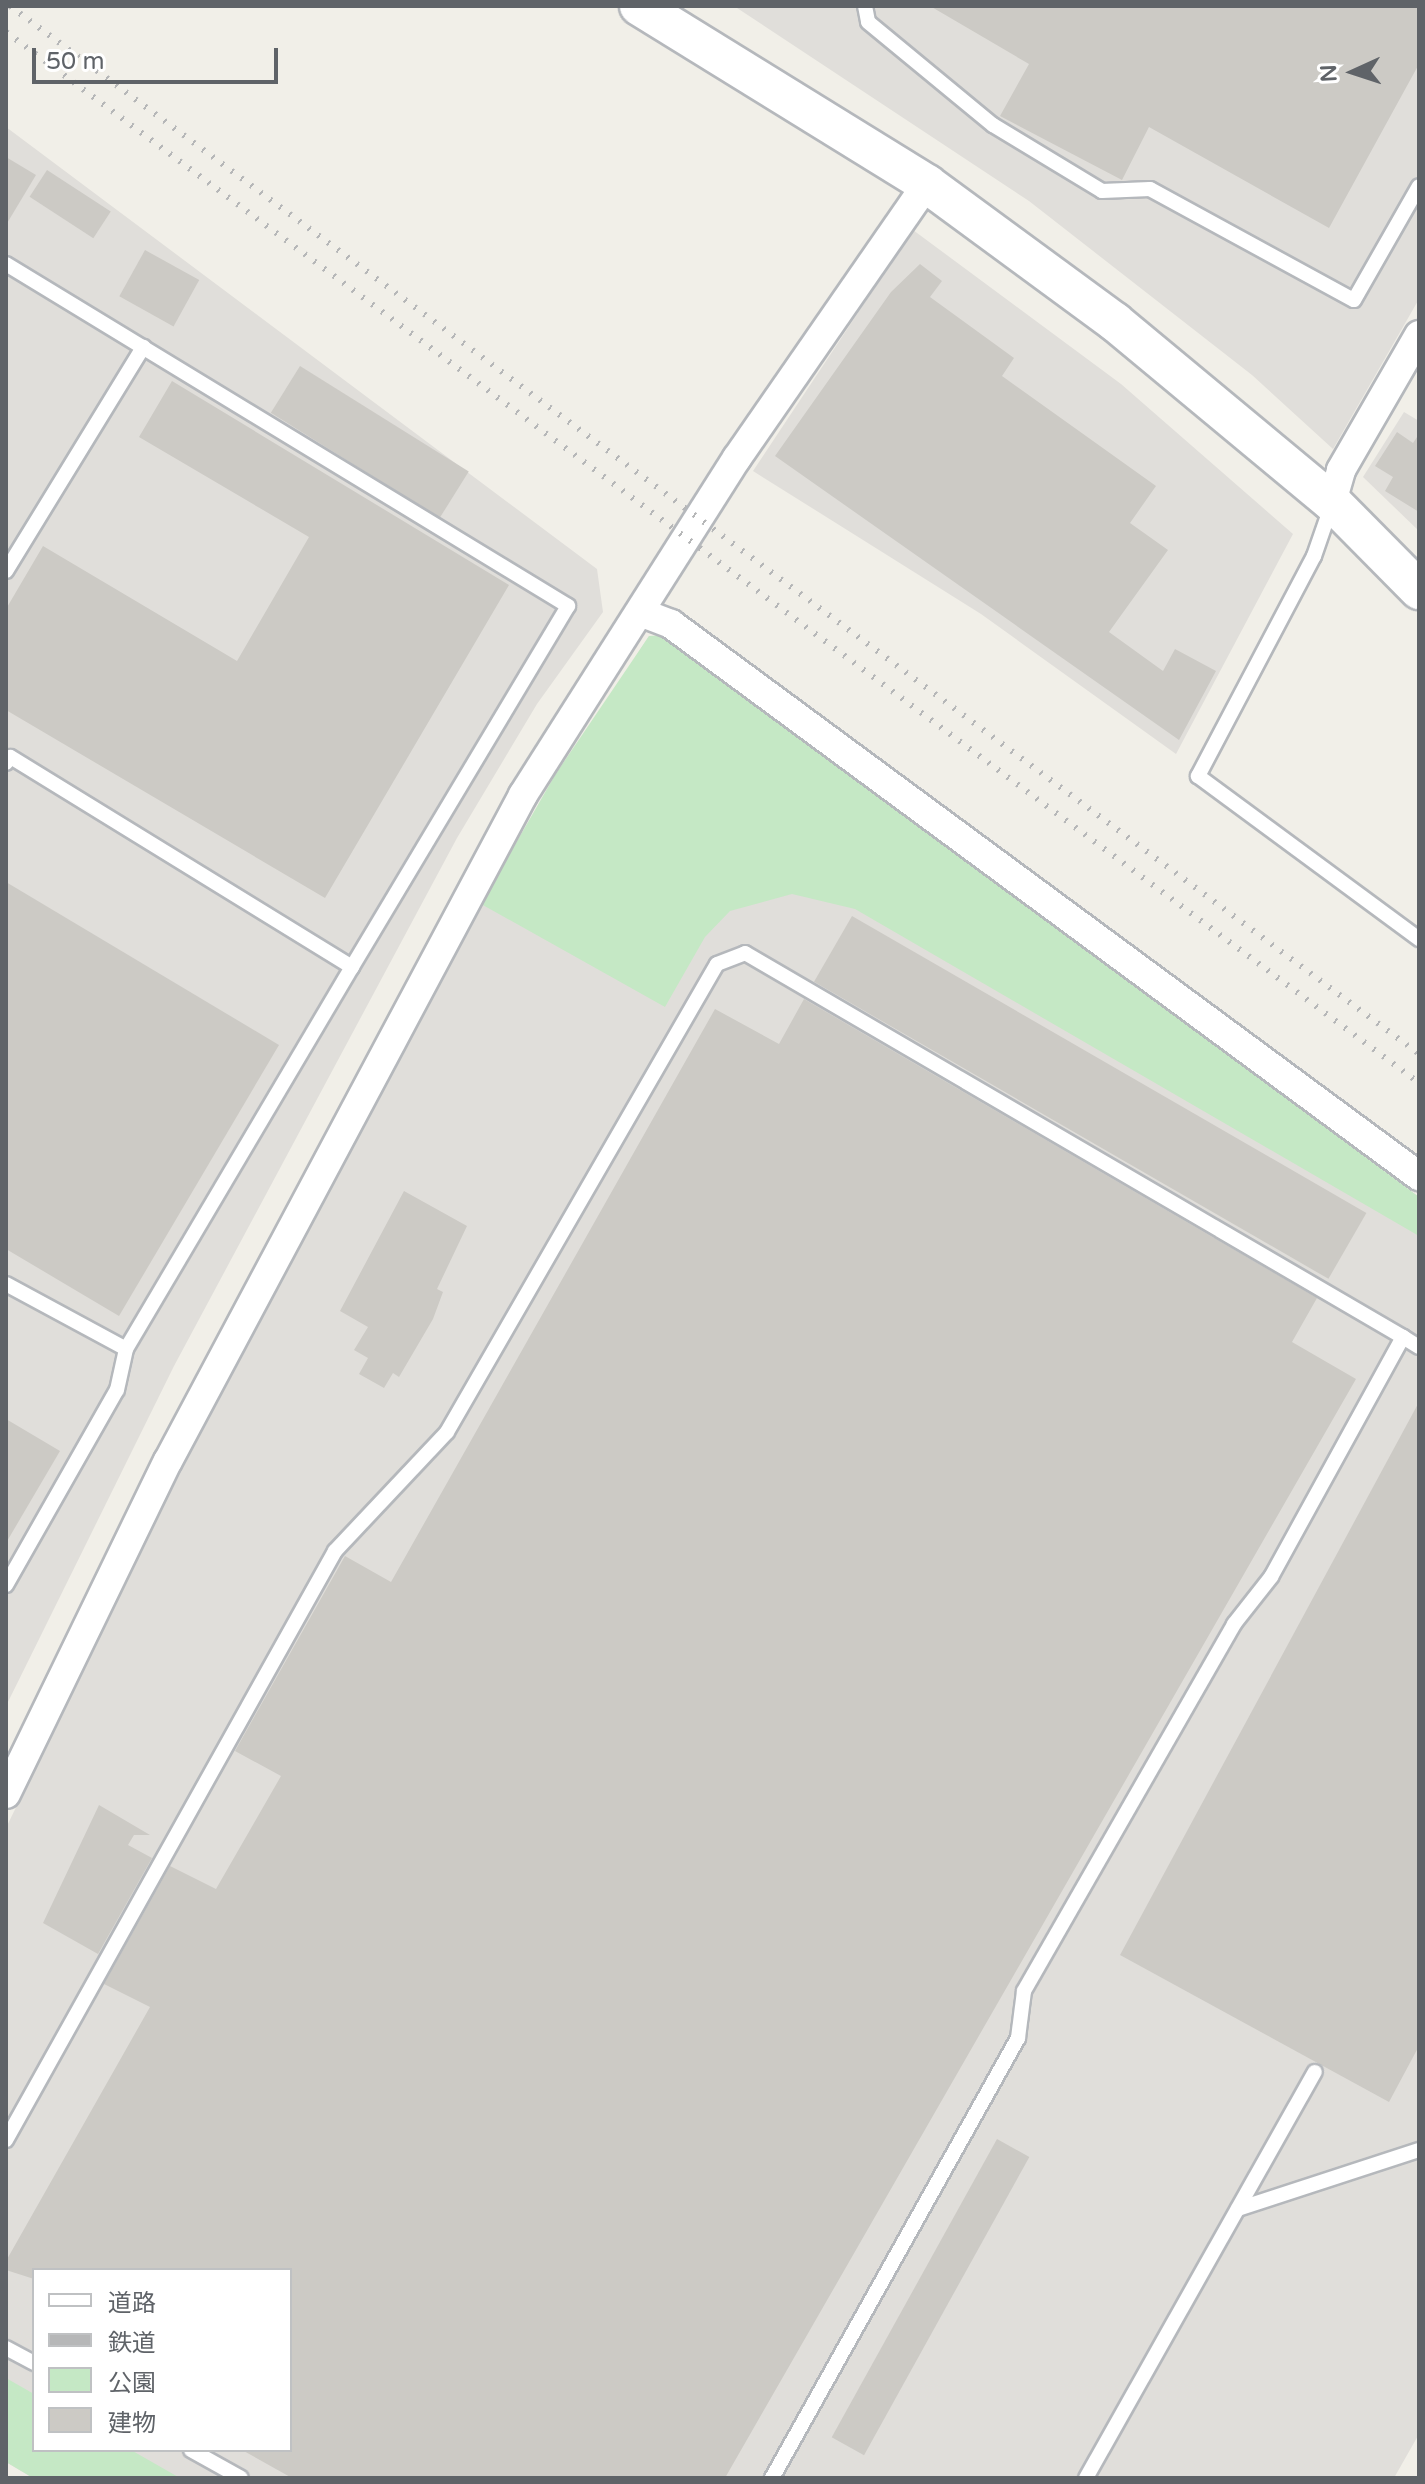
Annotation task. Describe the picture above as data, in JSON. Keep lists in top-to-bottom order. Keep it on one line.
{"legend":["道路","鉄道","公園","建物"],"scale_bar":"50 m","north":"left"}
